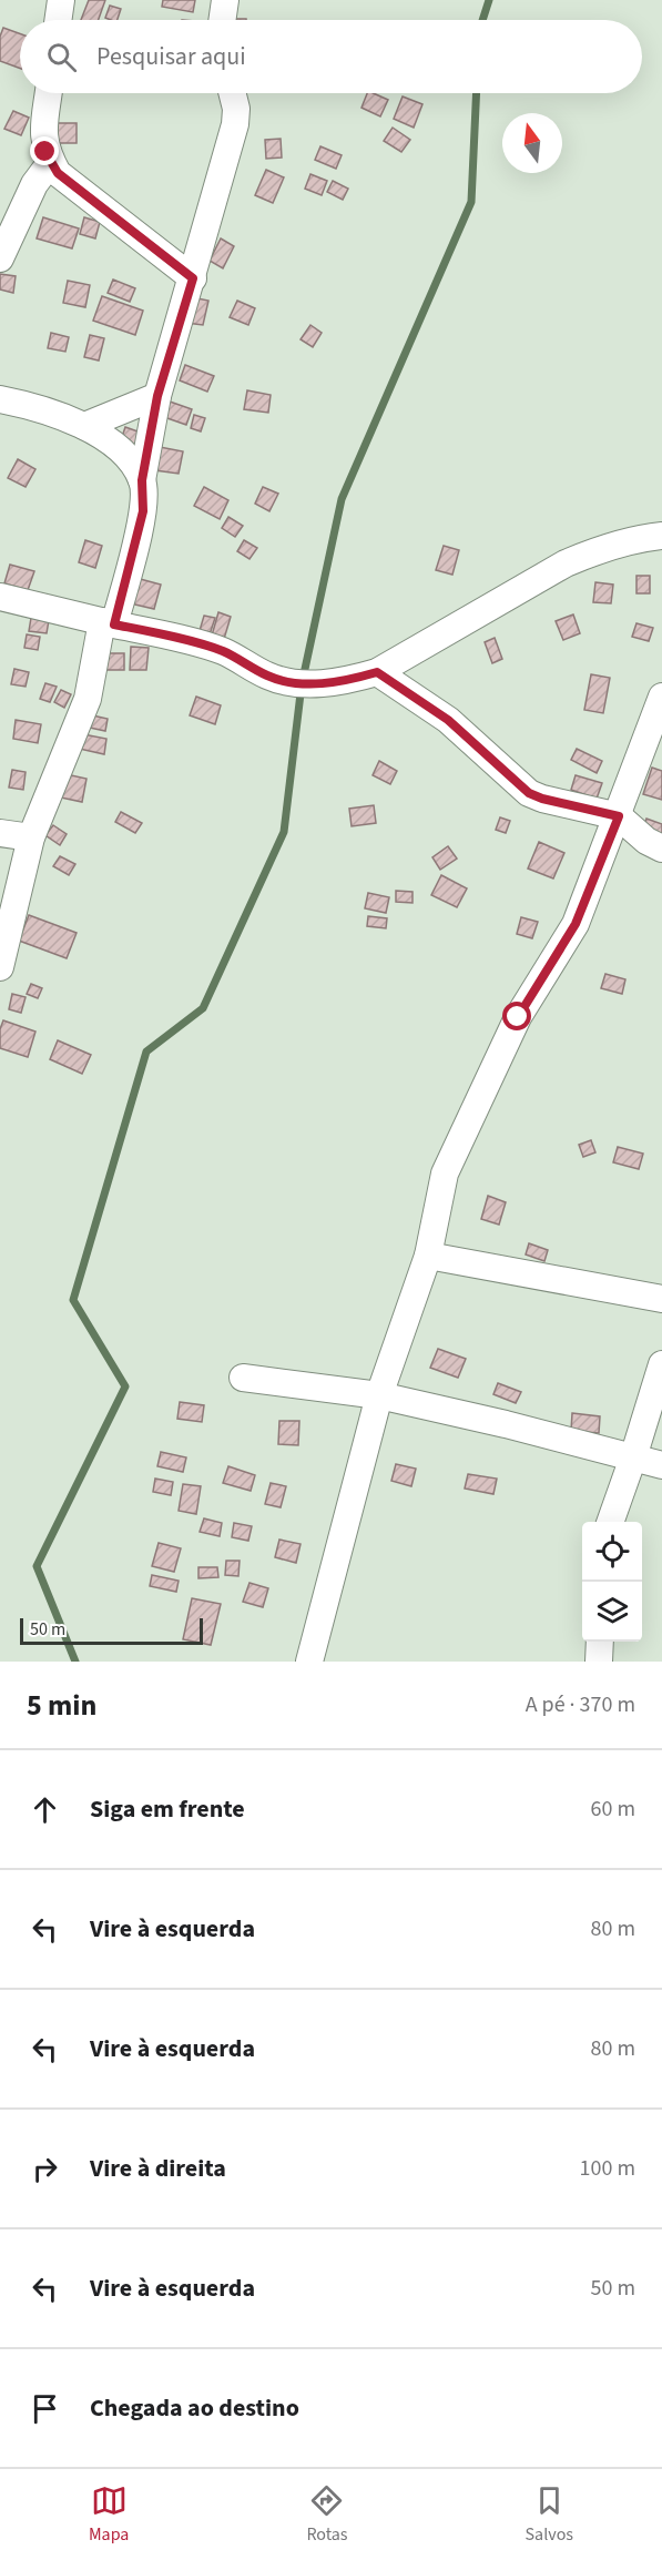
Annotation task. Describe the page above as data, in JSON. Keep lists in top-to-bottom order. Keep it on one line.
{"scale_bar":"50 m","north":"top","page":{"search":"Pesquisar aqui","scale":"50 m","heading":["5 min","A pé · 370 m"],"list":[["Siga em frente","60 m"],["Vire à esquerda","80 m"],["Vire à esquerda","80 m"],["Vire à direita","100 m"],["Vire à esquerda","50 m"],"Chegada ao destino"],"nav":["Mapa","Rotas","Salvos"]}}
